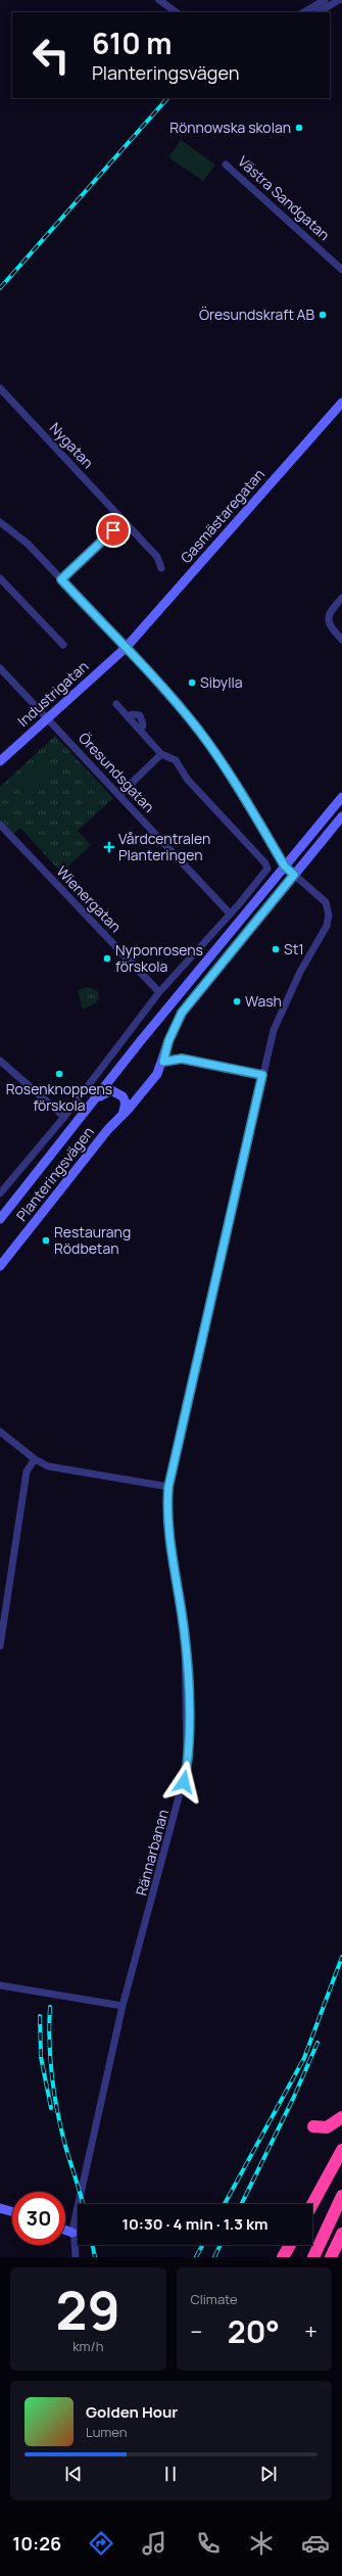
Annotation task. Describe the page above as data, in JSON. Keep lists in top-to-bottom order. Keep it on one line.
{"streets":{"main road":["Gasmästaregatan","Industrigatan","Planteringsvägen"],"street":["Västra Sandgatan","Nygatan","Öresundsgatan","Wienergatan","Rännarbanan"]},"crossings":[["Gasmästaregatan","Industrigatan"],["Gasmästaregatan","Rännarbanan"],["Industrigatan","Öresundsgatan"],["Industrigatan","Rännarbanan"],["Öresundsgatan","Planteringsvägen"],["Wienergatan","Planteringsvägen"],["Planteringsvägen","Rännarbanan"]],"places":{"other":["Rönnowska skolan","Öresundskraft AB","Sibylla","St1","Nyponrosens förskola","Wash","Rosenknoppens förskola","Restaurang Rödbetan"],"health":["Vårdcentralen Planteringen"]},"page":{"turn":["610 m","Planteringsvägen"],"limit":"30","trip":"10:30 · 4 min · 1.3 km","tile":[["29","km/h"],"Climate"],"heat":["−","20°","+"],"song":["Golden Hour","Lumen"],"tabs":"10:26"}}
